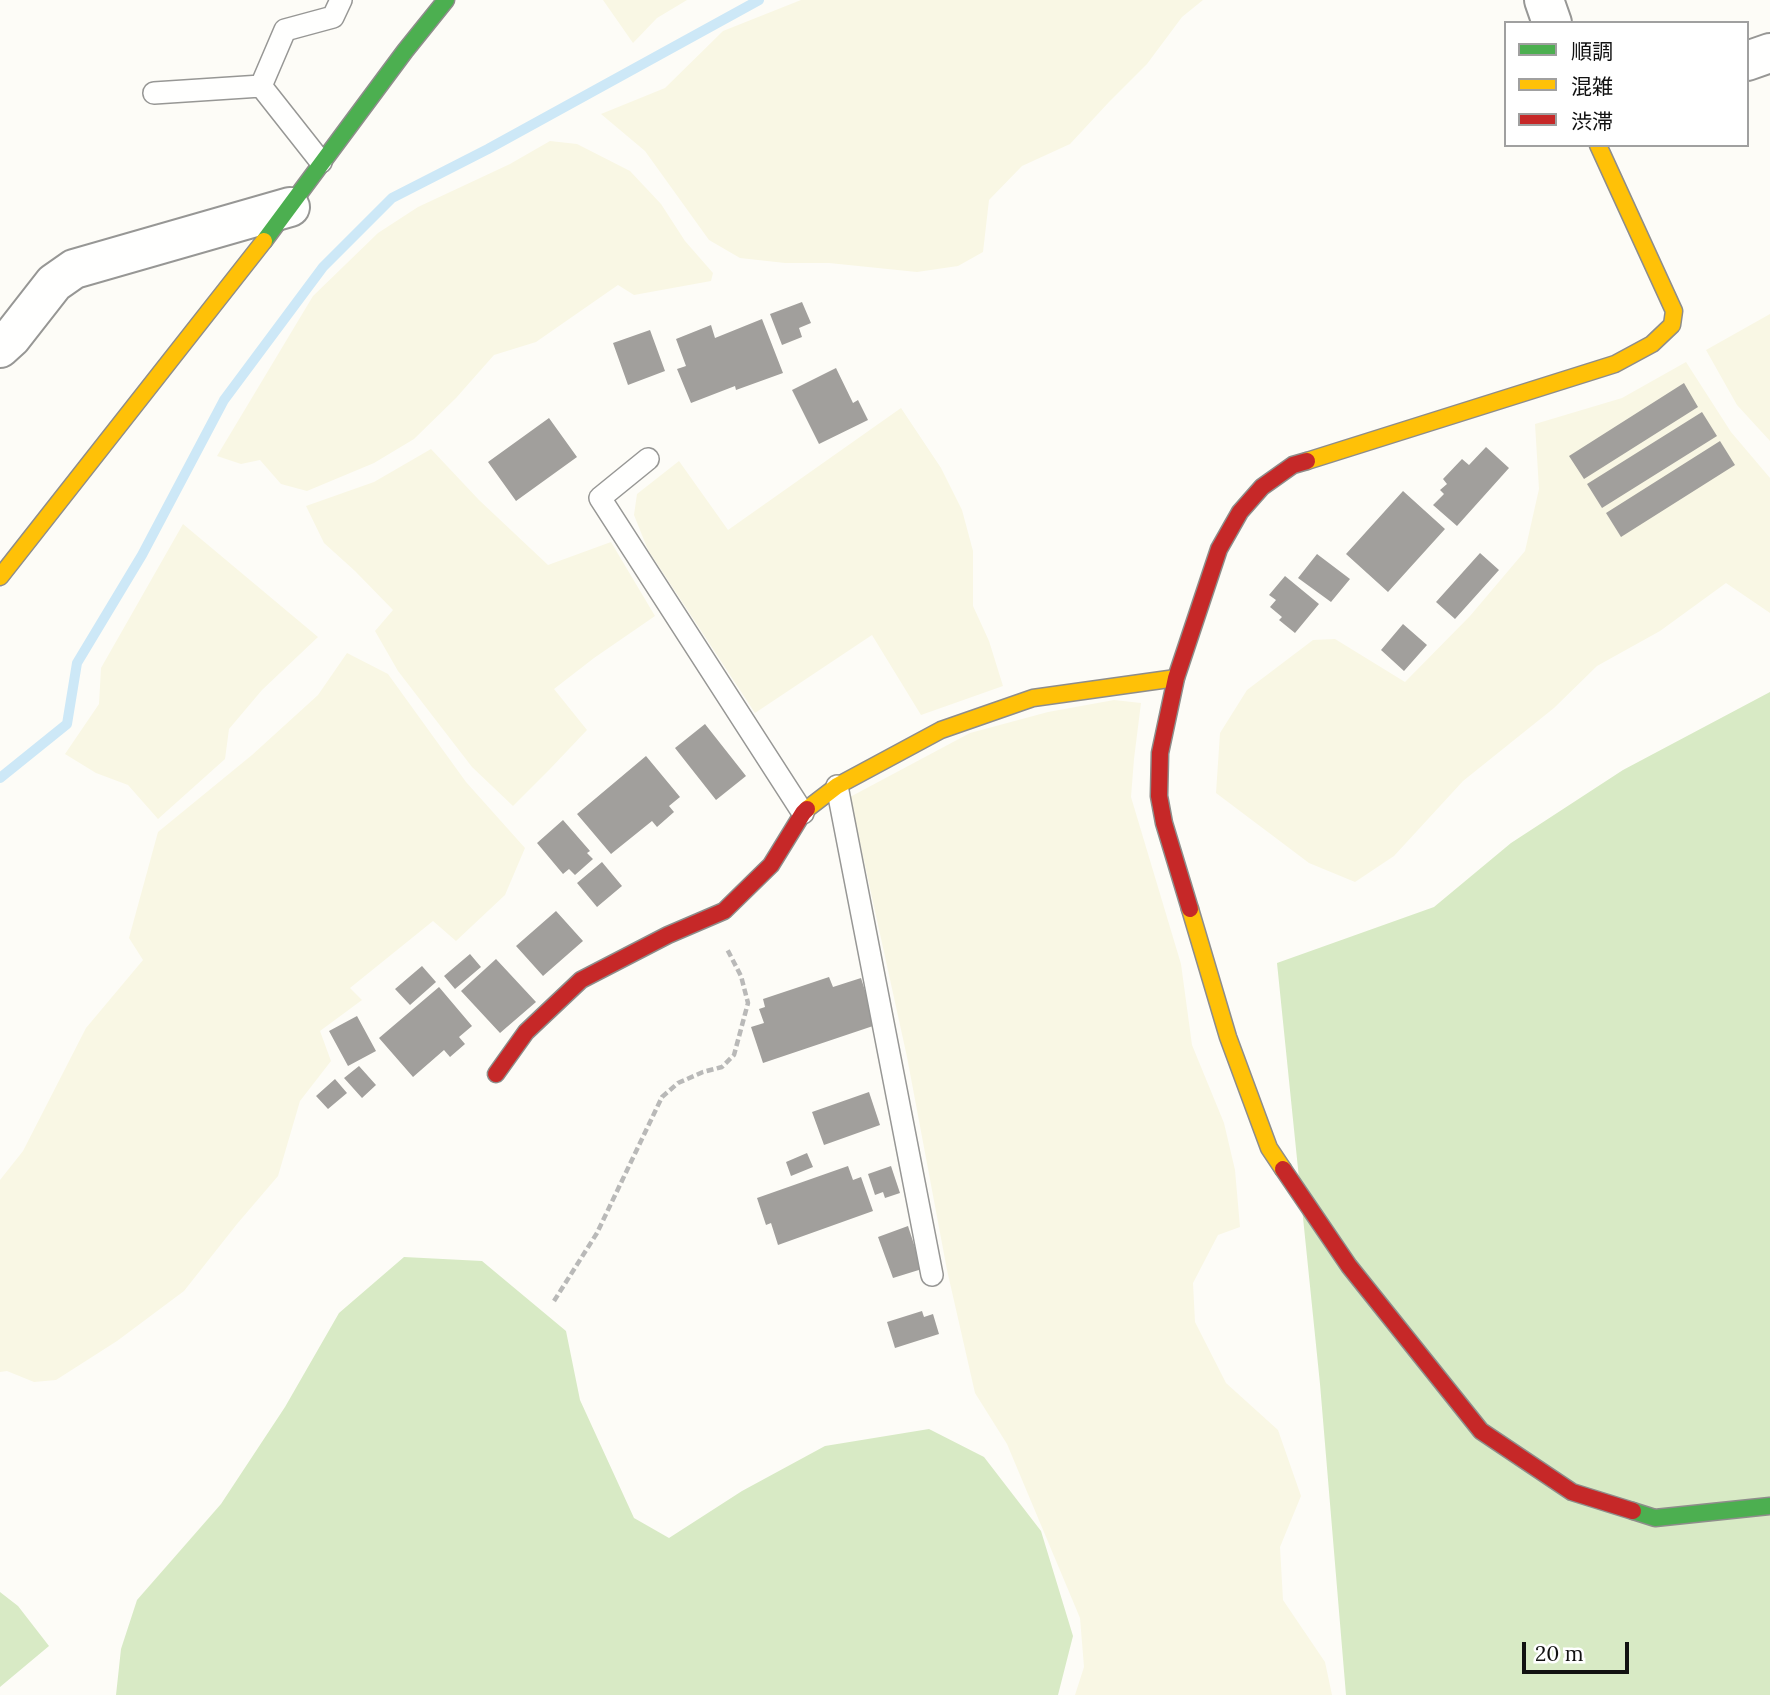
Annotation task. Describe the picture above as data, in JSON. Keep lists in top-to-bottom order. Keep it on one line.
{"legend":["順調","混雑","渋滞"],"scale_bar":"20 m"}
